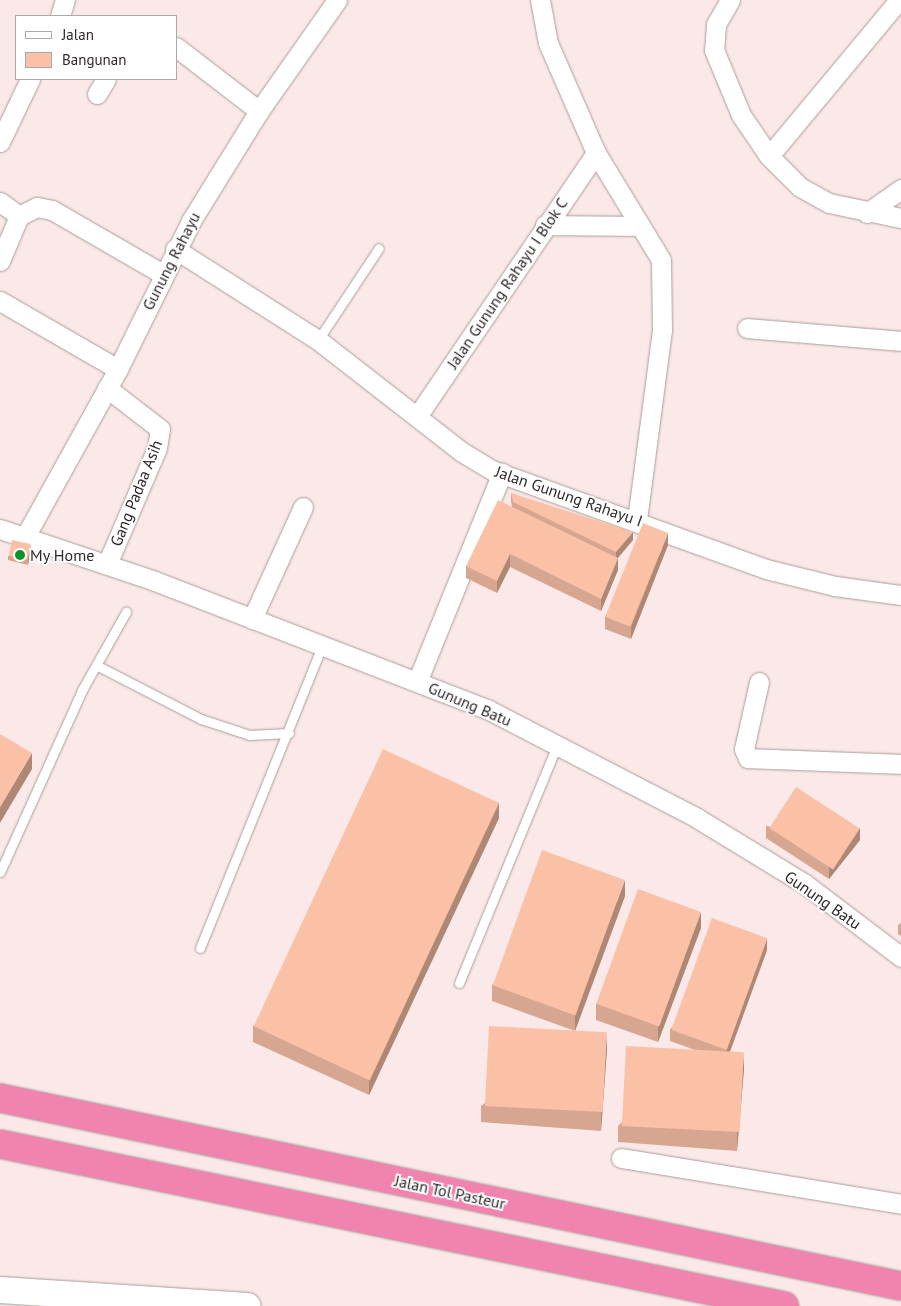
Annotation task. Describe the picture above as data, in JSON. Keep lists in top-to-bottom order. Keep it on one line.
{"streets":{"highway":["Jalan Tol Pasteur"],"street":["Gunung Rahayu","Jalan Gunung Rahayu I Blok C","Gang Padaa Asih","Jalan Gunung Rahayu I","Gunung Batu"]},"crossings":[["Gunung Rahayu","Gang Padaa Asih"],["Gunung Rahayu","Jalan Gunung Rahayu I"],["Gunung Rahayu","Gunung Batu"],["Jalan Gunung Rahayu I Blok C","Jalan Gunung Rahayu I"],["Gang Padaa Asih","Gunung Batu"]],"places":["My Home"],"legend":["Jalan","Bangunan"]}
